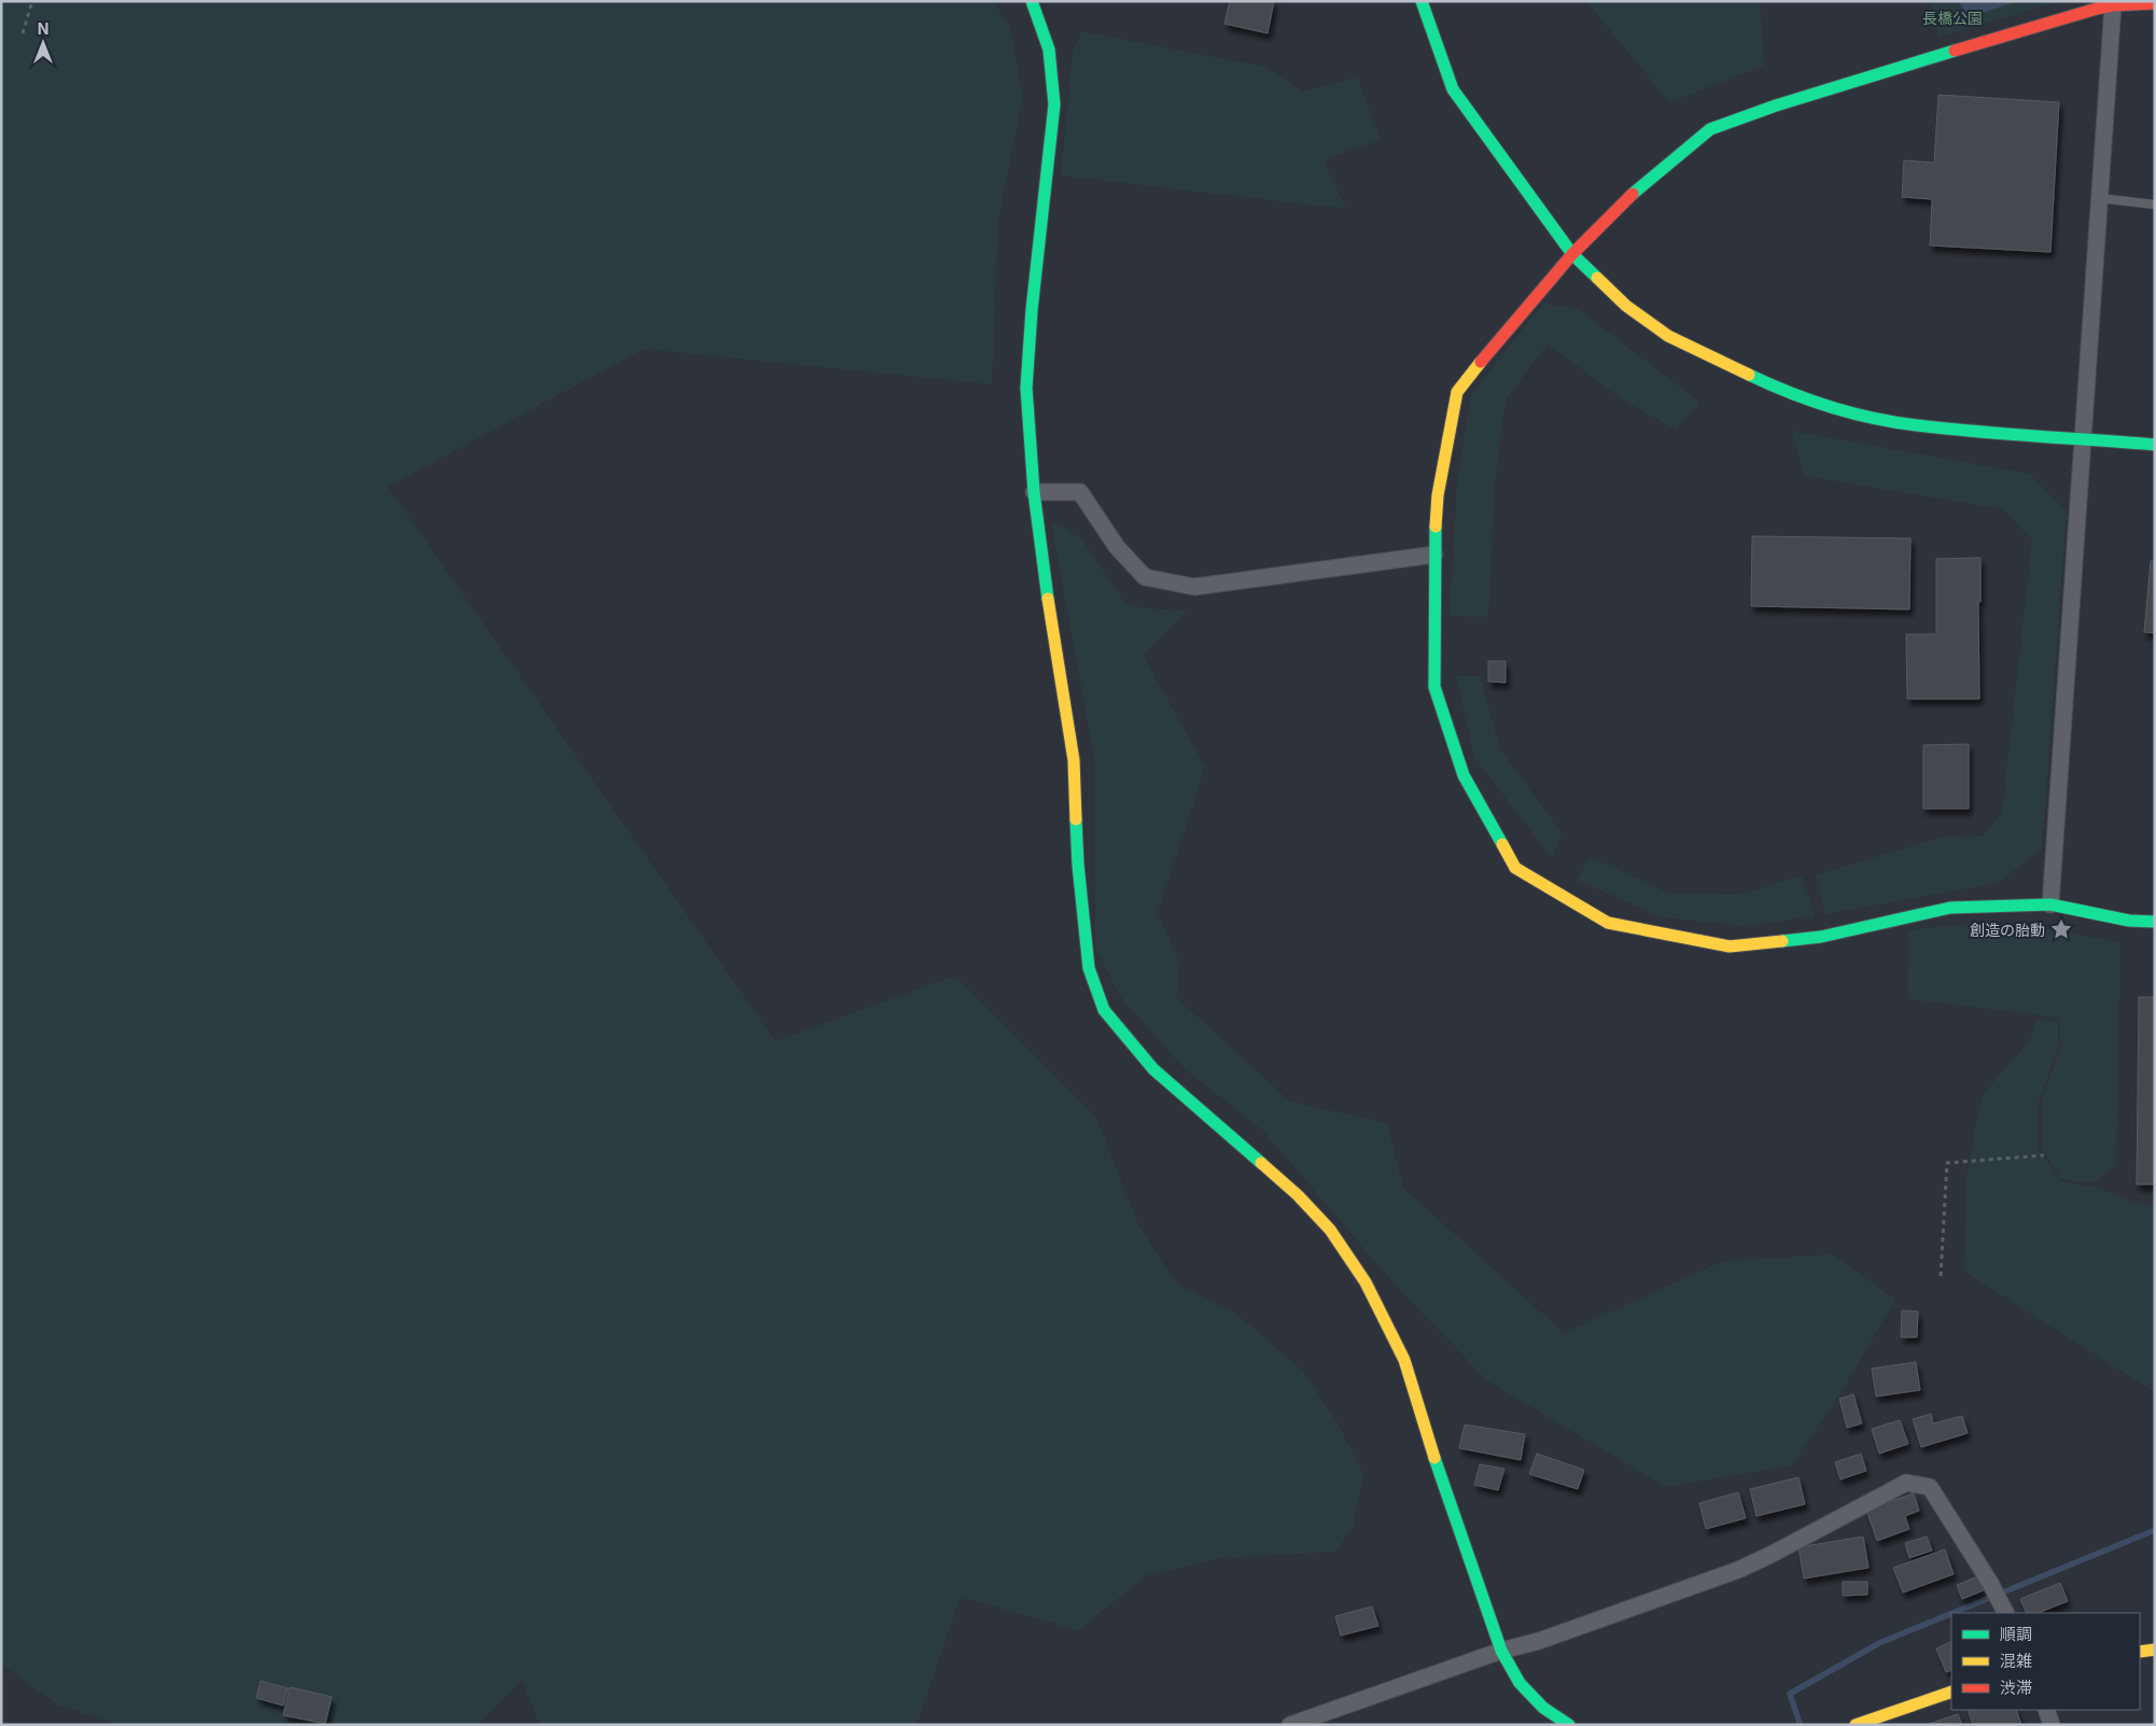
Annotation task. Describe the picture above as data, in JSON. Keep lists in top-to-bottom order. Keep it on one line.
{"parks":["長橋公園"],"places":{"place":["創造の胎動"]},"legend":["順調","混雑","渋滞"],"north":"top"}
